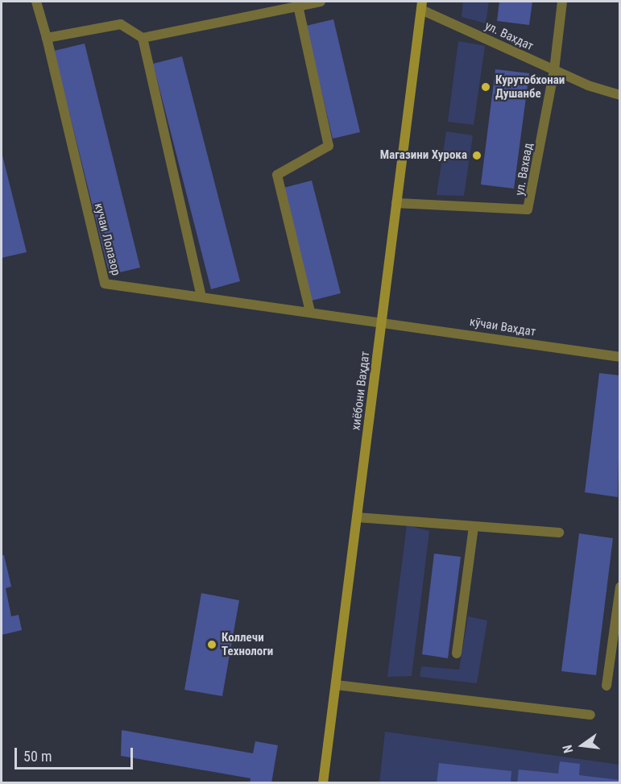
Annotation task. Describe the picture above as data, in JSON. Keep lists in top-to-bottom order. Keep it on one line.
{"streets":{"main road":["хиёбони Ваҳдат"],"street":["ул. Вахдат","ул. Вахвад","кучаи Лолазор","кӯчаи Ваҳдат"]},"crossings":[["ул. Вахдат","ул. Вахвад"],["ул. Вахдат","хиёбони Ваҳдат"],["ул. Вахвад","хиёбони Ваҳдат"],["кучаи Лолазор","кӯчаи Ваҳдат"],["кӯчаи Ваҳдат","хиёбони Ваҳдат"]],"places":["Курутобхонаи Душанбе","Магазини Хурока","Коллечи Технологи"],"scale_bar":"50 m","north":"left"}
